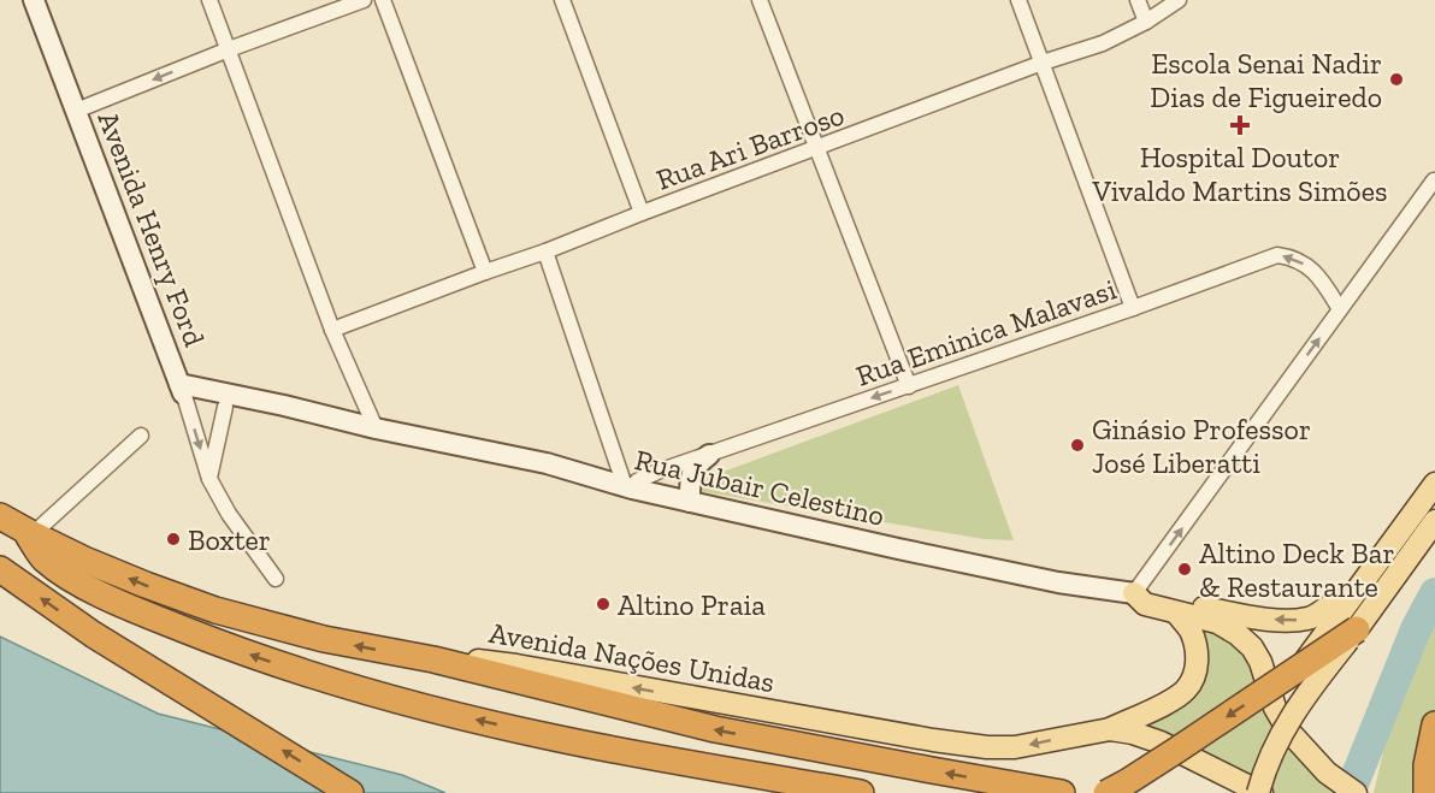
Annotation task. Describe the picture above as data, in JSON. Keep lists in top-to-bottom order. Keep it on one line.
{"streets":{"highway":["Avenida Nações Unidas"],"main road":["Avenida Henry Ford","Rua Jubair Celestino"],"street":["Rua Ari Barroso","Rua Eminica Malavasi"]},"crossings":[["Avenida Henry Ford","Rua Jubair Celestino"],["Rua Eminica Malavasi","Rua Jubair Celestino"]],"one_way":["Rua Eminica Malavasi"],"places":{"other":["Escola Senai Nadir Dias de Figueiredo","Ginásio Professor José Liberatti","Boxter","Altino Deck Bar & Restaurante","Altino Praia"],"health":["Hospital Doutor Vivaldo Martins Simões"]}}
